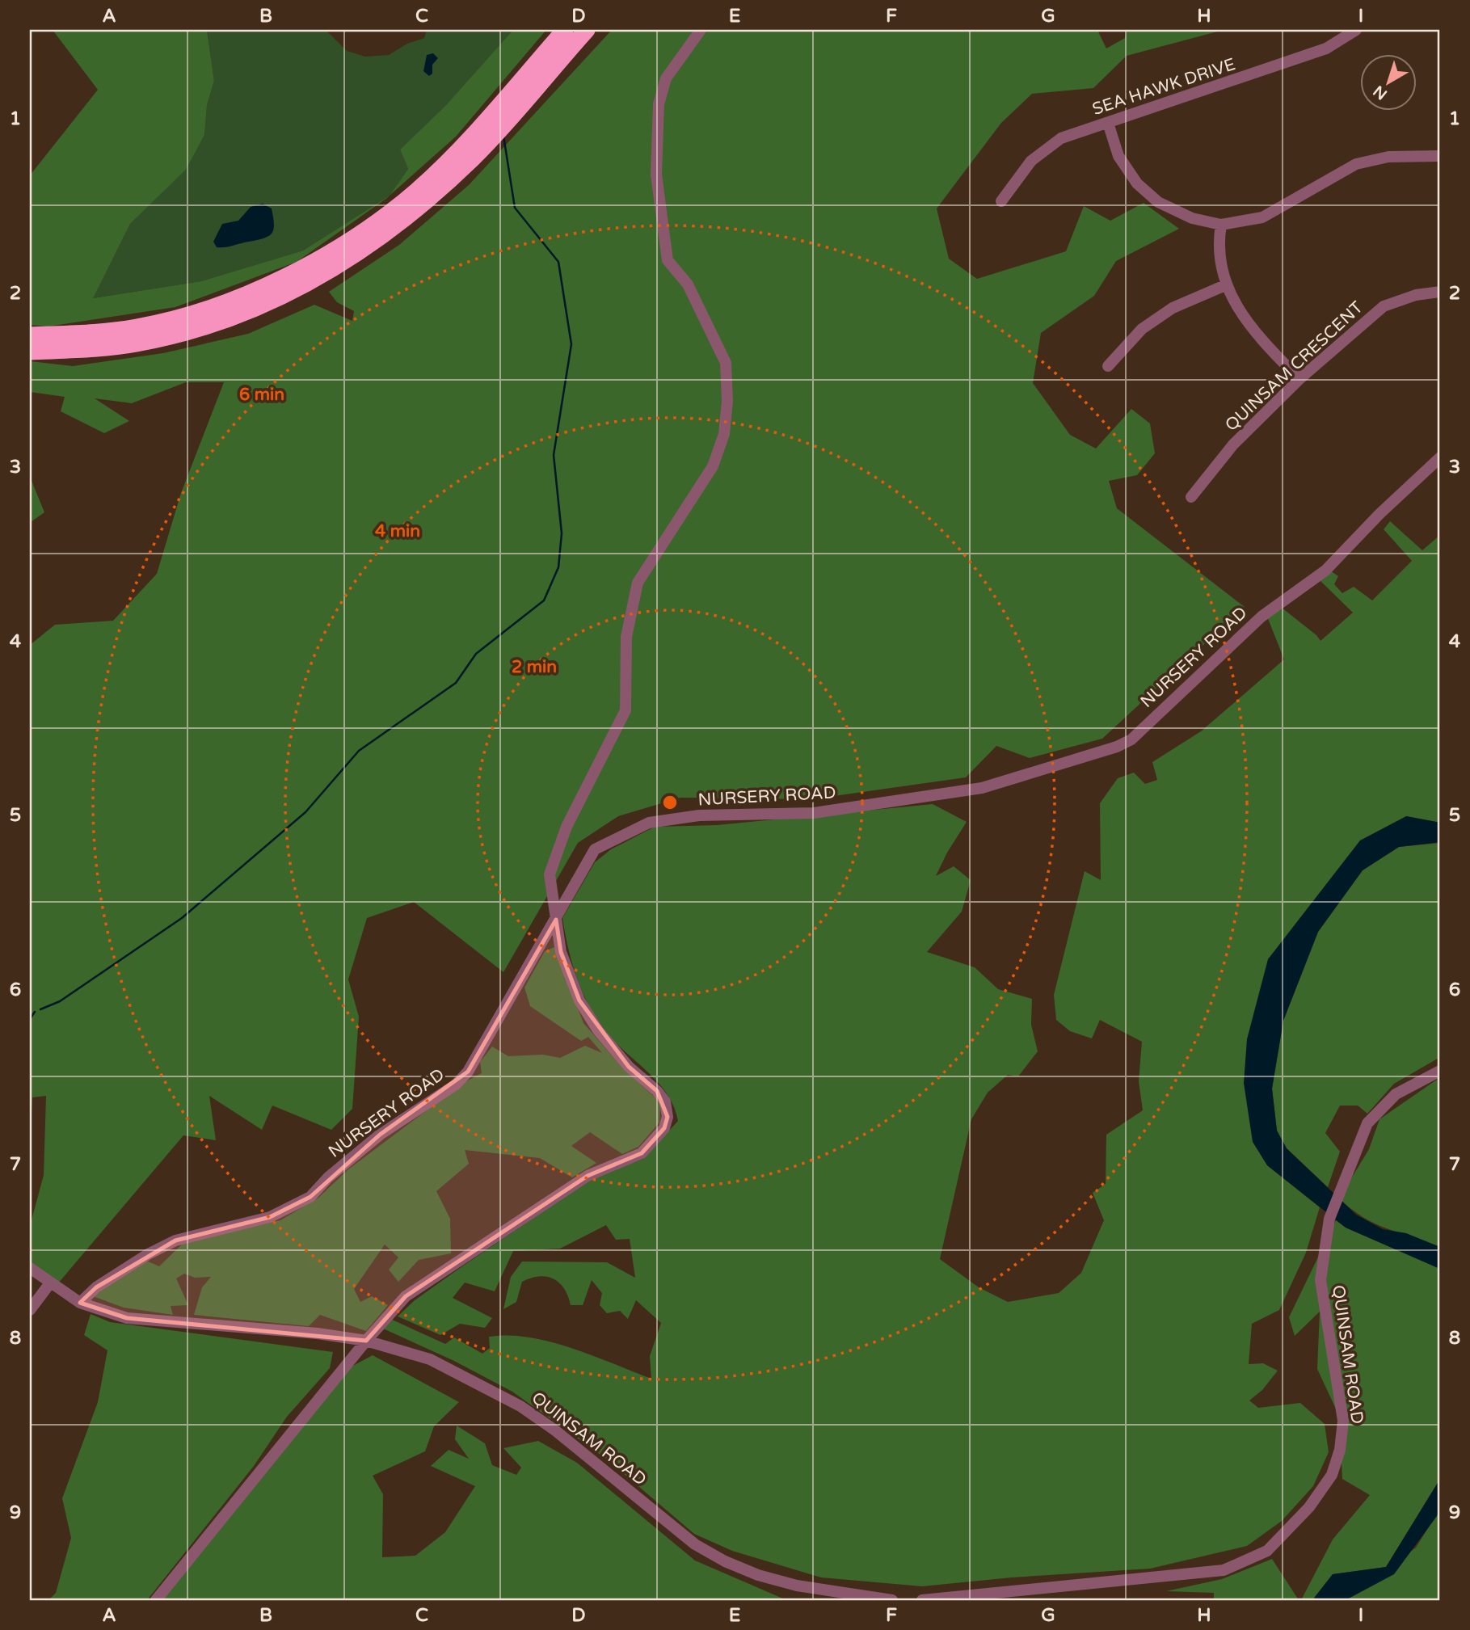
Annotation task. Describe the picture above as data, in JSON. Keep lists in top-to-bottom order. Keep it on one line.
{"streets":{"street":["SEA HAWK DRIVE","QUINSAM CRESCENT","NURSERY ROAD","QUINSAM ROAD"]},"crossings":[["NURSERY ROAD","QUINSAM ROAD"]],"north":"bottom left","grid":{"columns":["A","B","C","D","E","F","G","H","I"],"rows":["1","2","3","4","5","6","7","8","9"]},"rings":["6 min","4 min","2 min"]}
